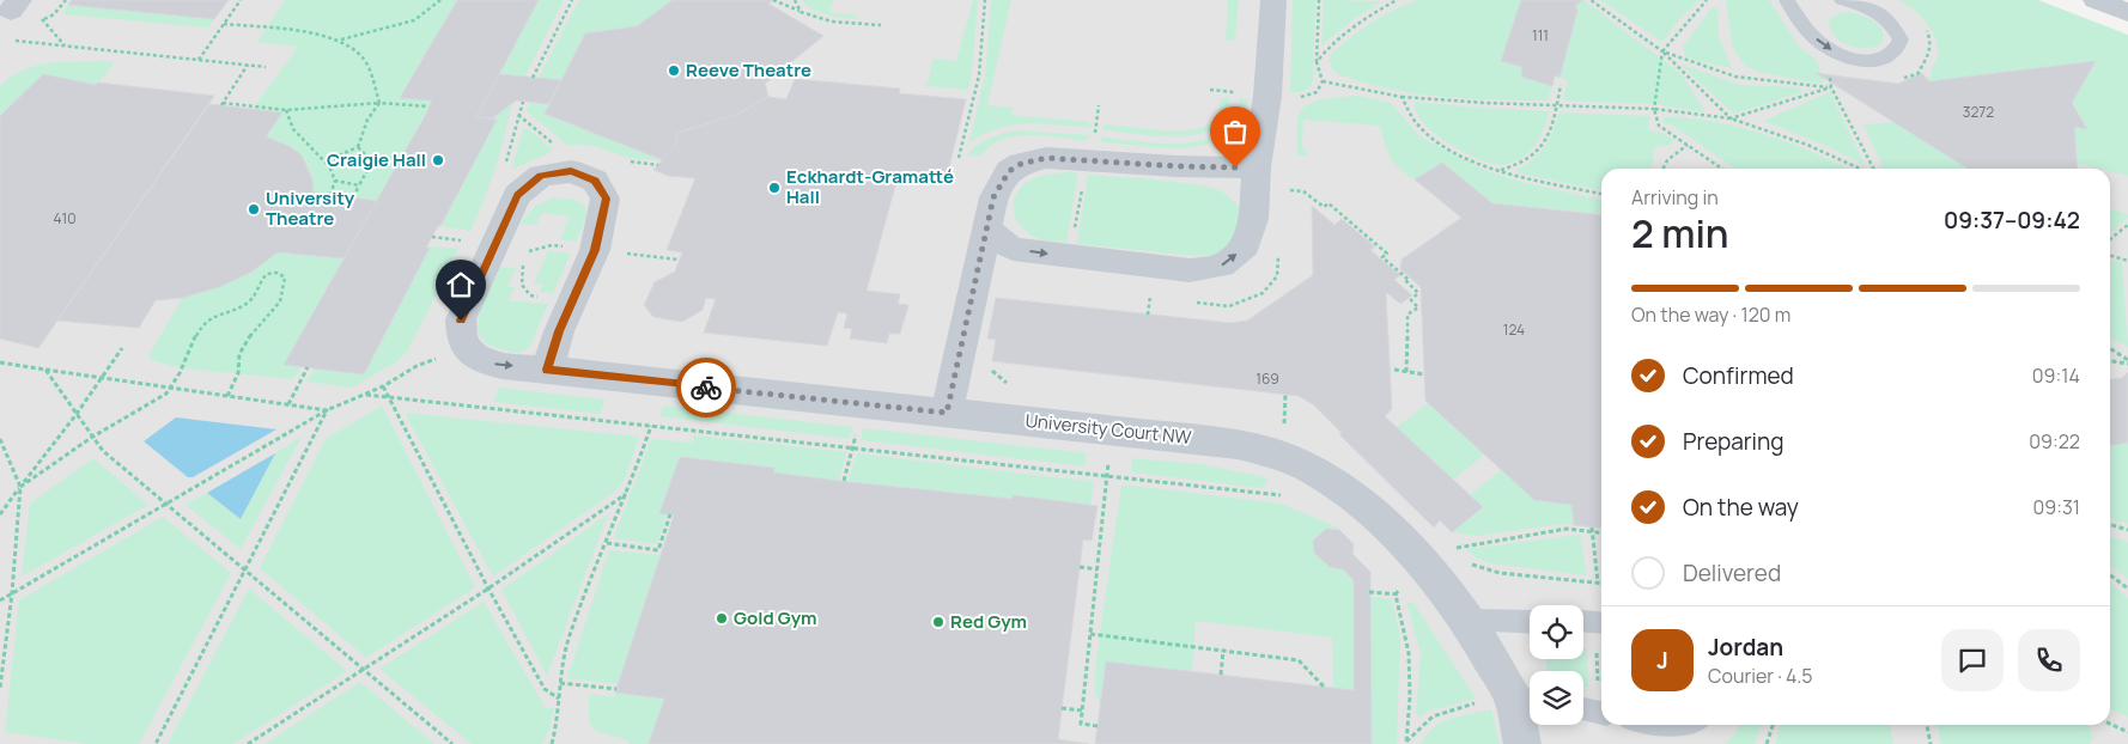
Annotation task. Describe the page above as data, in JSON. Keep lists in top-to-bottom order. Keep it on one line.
{"streets":{"street":["University Court NW"]},"places":["Reeve Theatre","Craigie Hall","Eckhardt-Gramatté Hall","University Theatre","Gold Gym","Red Gym"],"house_numbers":["111","3272","410","124","169"],"page":{"heading":["2 min","Arriving in","09:37–09:42"],"panel":["Jordan","Courier · 4.5"],"bar":"On the way · 120 m","list":[["Confirmed","09:14"],["Preparing","09:22"],["On the way","09:31"],"Delivered"],"round":"J"}}
